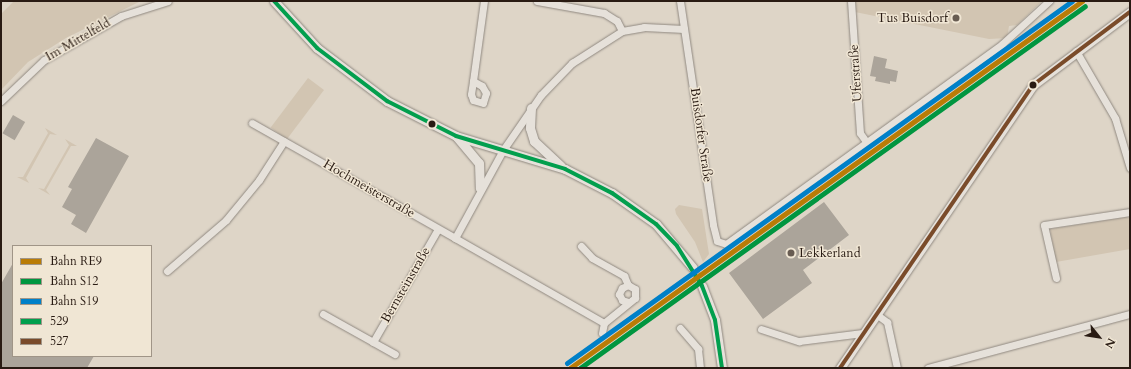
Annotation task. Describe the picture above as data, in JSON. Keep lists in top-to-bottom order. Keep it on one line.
{"streets":{"street":["Im Mittelfeld","Uferstraße","Buisdorfer Straße","Hochmeisterstraße","Bernsteinstraße"]},"crossings":[["Uferstraße","Buisdorfer Straße"],["Hochmeisterstraße","Bernsteinstraße"]],"places":["Tus Buisdorf","Lekkerland"],"lines":["rail line RE9","rail line S19","transit line 529","rail line S12","transit line 527"],"legend":["Bahn RE9","Bahn S12","Bahn S19","529","527"],"north":"bottom right"}
